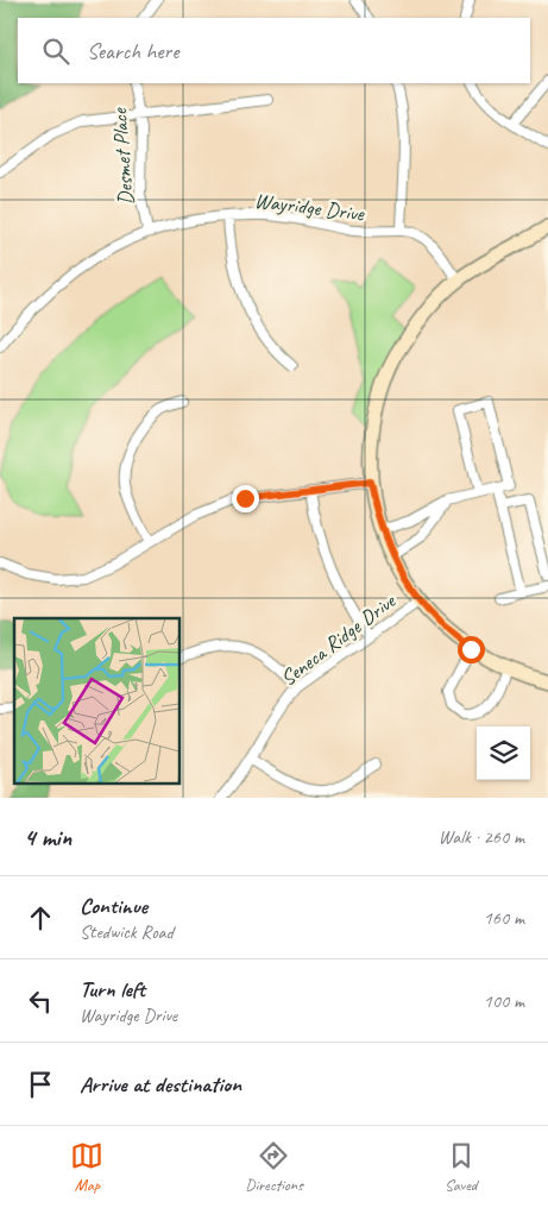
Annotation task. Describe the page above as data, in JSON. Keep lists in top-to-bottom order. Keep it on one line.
{"streets":{"street":["Desmet Place","Wayridge Drive","Seneca Ridge Drive"]},"crossings":[["Desmet Place","Wayridge Drive"]],"page":{"search":"Search here","heading":["4 min","Walk · 260 m"],"list":[["Continue","Stedwick Road","160 m"],["Turn left","Wayridge Drive","100 m"],"Arrive at destination"],"nav":["Map","Directions","Saved"]}}
